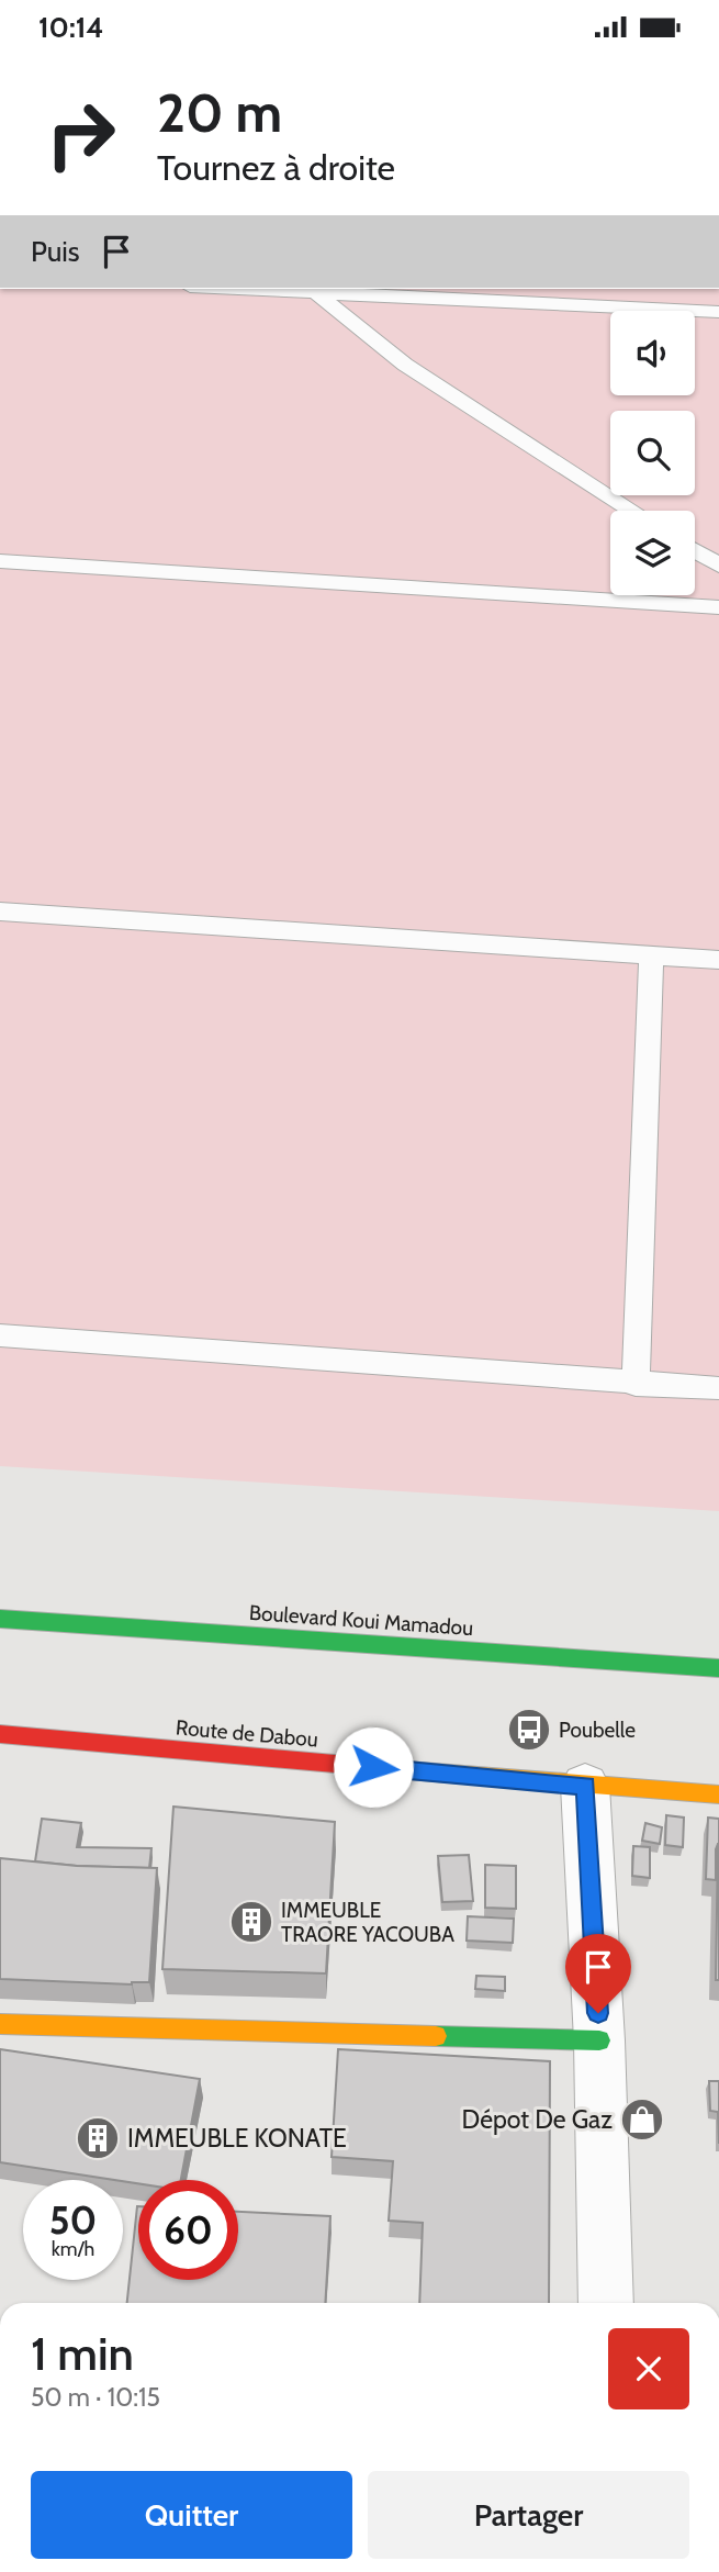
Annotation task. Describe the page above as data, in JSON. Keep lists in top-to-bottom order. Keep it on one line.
{"streets":{"main road":["Boulevard Koui Mamadou","Route de Dabou"]},"places":{"bus stop":["Poubelle"],"building":["IMMEUBLE TRAORE YACOUBA","IMMEUBLE KONATE"],"shop":["Dépot De Gaz"]},"page":{"status":"10:14","turn":["20 m","Tournez à droite"],"then":"Puis","speed":"50 km/h","limit":"60","heading":["1 min","50 m · 10:15"],"buttons":["Quitter","Partager"]}}
